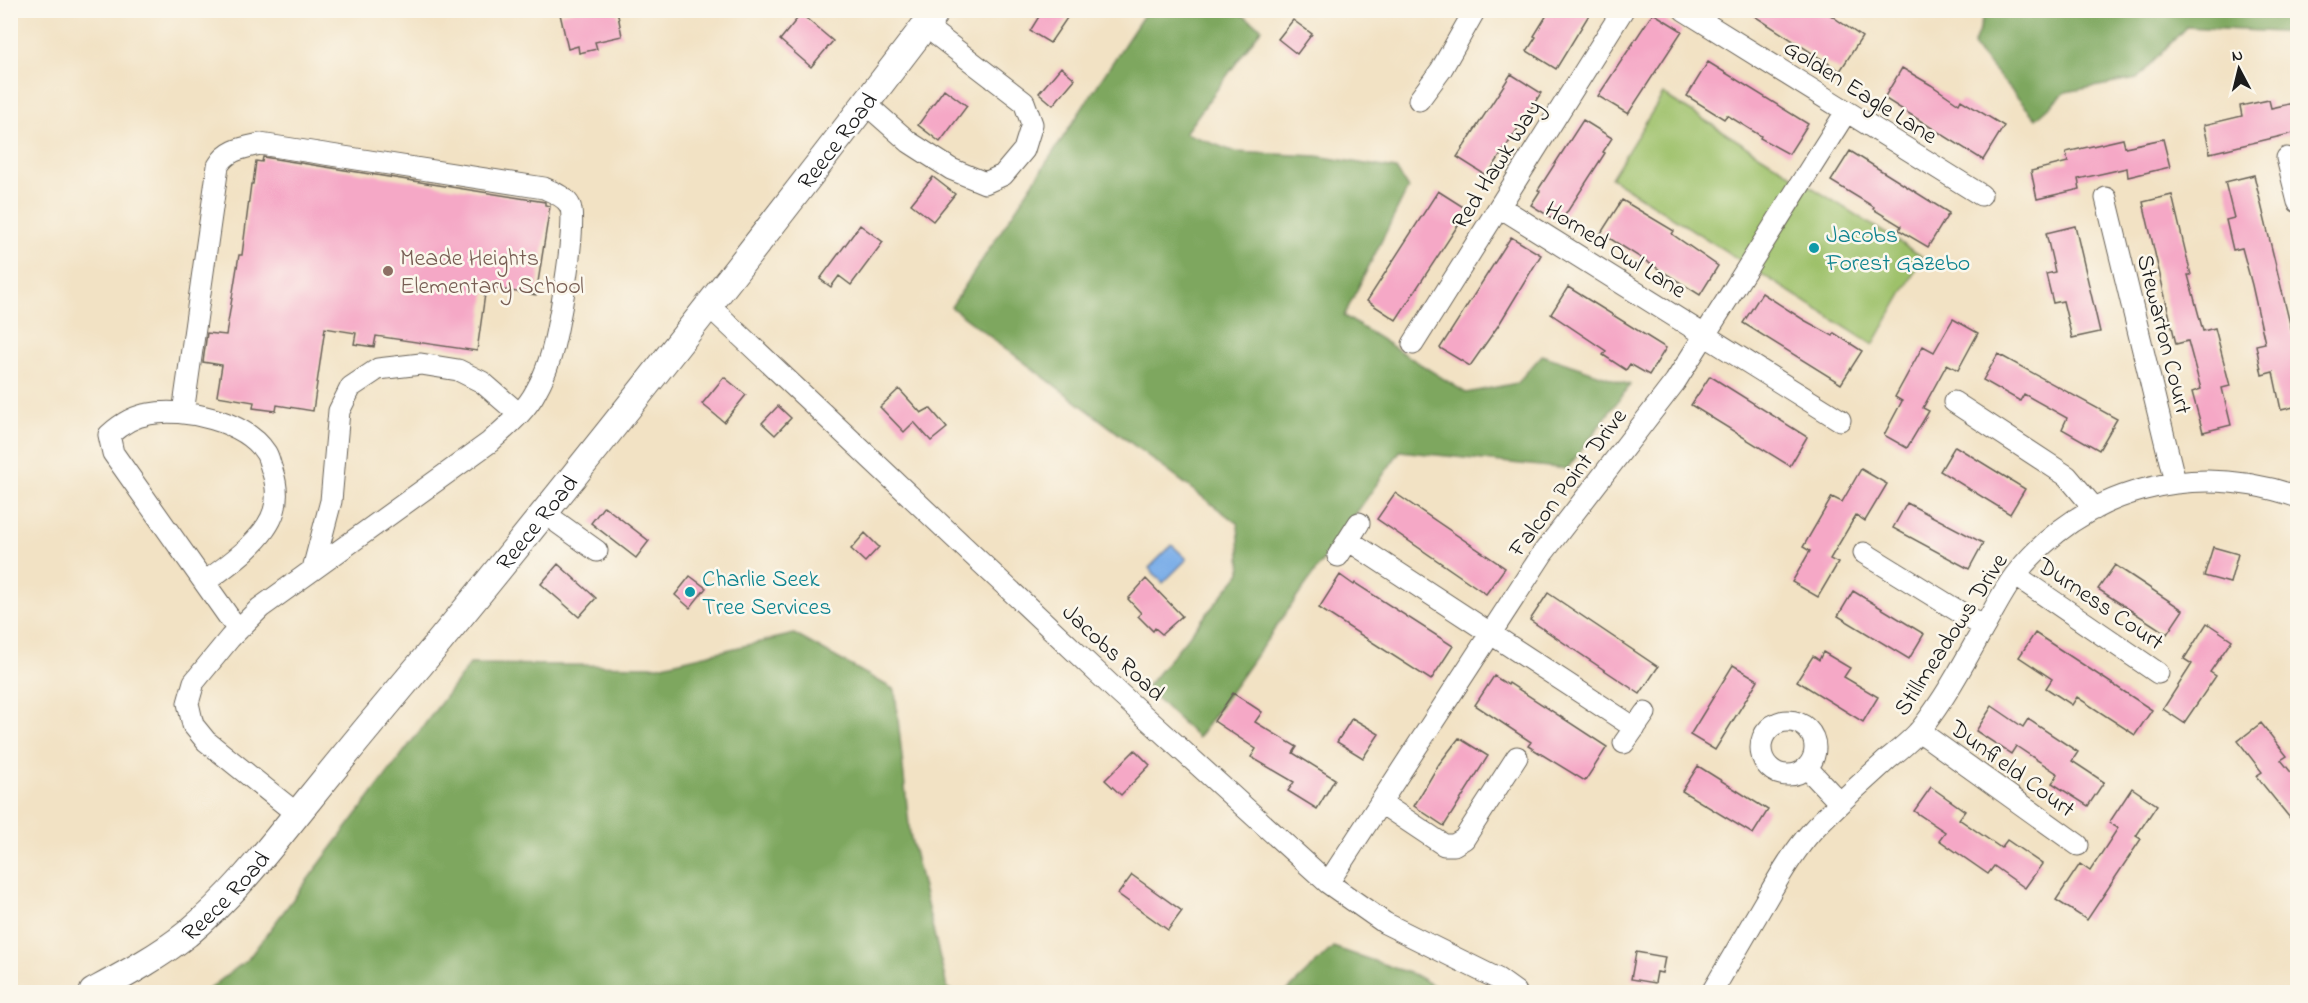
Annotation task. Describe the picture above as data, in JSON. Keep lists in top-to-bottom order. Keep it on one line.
{"streets":{"main road":["Reece Road"],"street":["Golden Eagle Lane","Red Hawk Way","Horned Owl Lane","Stewarton Court","Falcon Point Drive","Durness Court","Stillmeadows Drive","Jacobs Road","Dunfield Court"]},"crossings":[["Golden Eagle Lane","Falcon Point Drive"],["Reece Road","Jacobs Road"],["Red Hawk Way","Horned Owl Lane"],["Horned Owl Lane","Falcon Point Drive"],["Stewarton Court","Stillmeadows Drive"],["Falcon Point Drive","Jacobs Road"],["Durness Court","Stillmeadows Drive"],["Stillmeadows Drive","Dunfield Court"]],"places":["Jacobs Forest Gazebo","Meade Heights Elementary School","Charlie Seek Tree Services"],"north":"top"}
